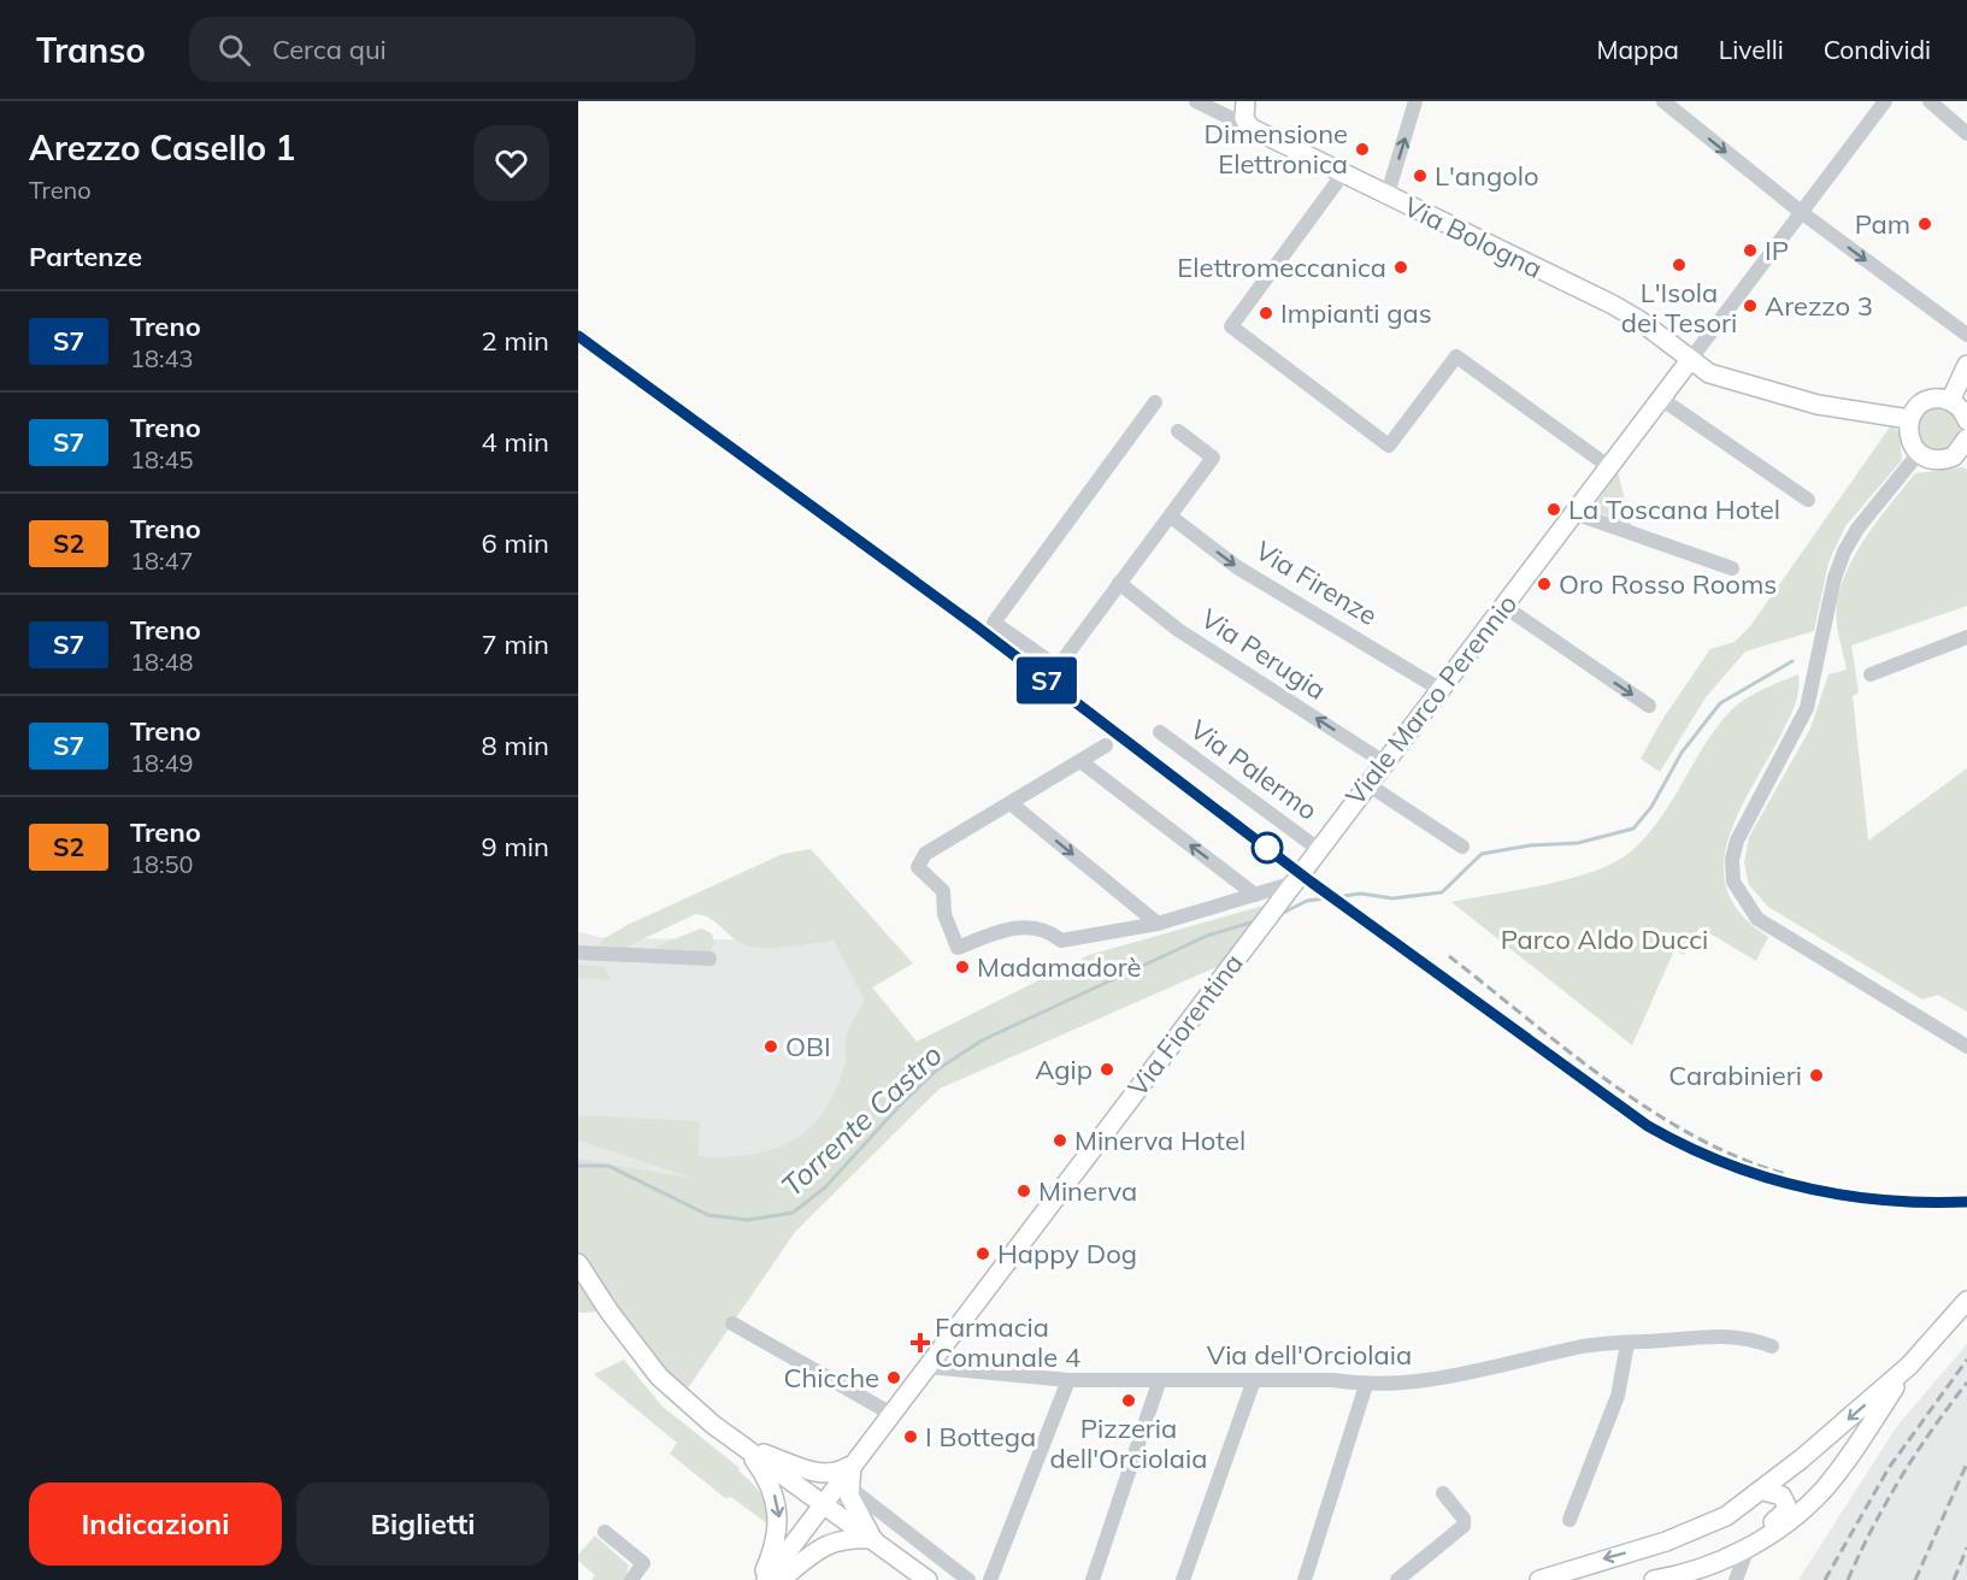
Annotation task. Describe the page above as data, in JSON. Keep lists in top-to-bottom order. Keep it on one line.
{"streets":{"main road":["Via Bologna","Viale Marco Perennio","Via Fiorentina"],"street":["Via Firenze","Via Perugia","Via Palermo","Via dell'Orciolaia"]},"crossings":[["Via Bologna","Viale Marco Perennio"],["Via Firenze","Viale Marco Perennio"],["Via Perugia","Viale Marco Perennio"],["Viale Marco Perennio","Via Palermo"],["Viale Marco Perennio","Via Fiorentina"],["Via Fiorentina","Via dell'Orciolaia"]],"one_way":["Via Firenze","Via Perugia"],"water":["Torrente Castro"],"parks":["Parco Aldo Ducci"],"places":{"other":["Dimensione Elettronica","L'angolo","Pam","IP","L'Isola dei Tesori","Elettromeccanica","Arezzo 3","Impianti gas","La Toscana Hotel","Oro Rosso Rooms","Madamadorè","OBI","Agip","Carabinieri","Minerva Hotel","Minerva","Happy Dog","Chicche","Pizzeria dell'Orciolaia","I Bottega"],"health":["Farmacia Comunale 4"]},"page":{"header":"Transo","search":"Cerca qui","nav":["Mappa","Livelli","Condividi"],"heading":[["Arezzo Casello 1","Treno"],"Partenze"],"on_map":"S7","list":[{"mark":"S7","name":"Treno","note":"18:43","value":"2 min"},{"mark":"S7","name":"Treno","note":"18:45","value":"4 min"},{"mark":"S2","name":"Treno","note":"18:47","value":"6 min"},{"mark":"S7","name":"Treno","note":"18:48","value":"7 min"},{"mark":"S7","name":"Treno","note":"18:49","value":"8 min"},{"mark":"S2","name":"Treno","note":"18:50","value":"9 min"}],"buttons":["Indicazioni","Biglietti"]}}
